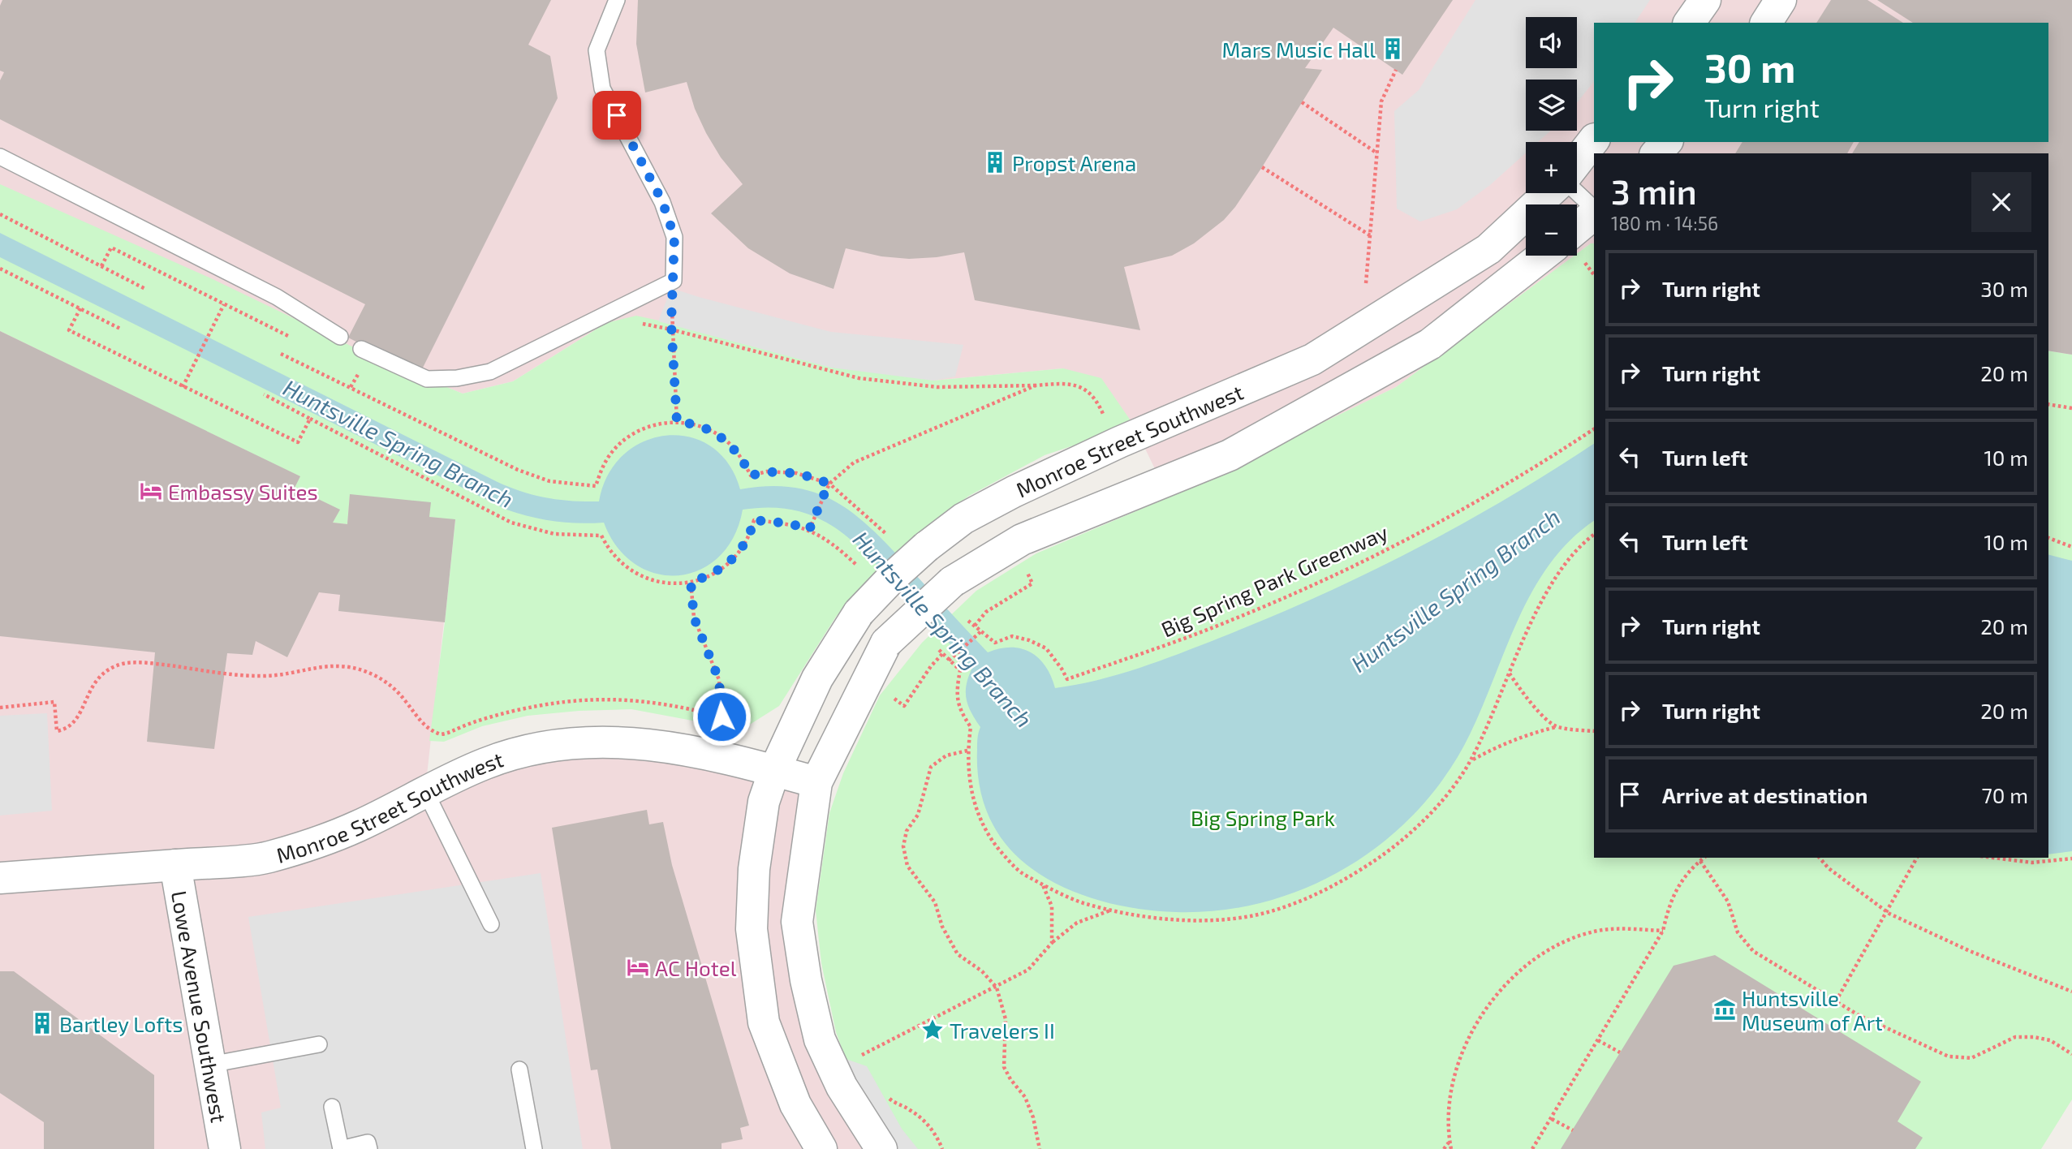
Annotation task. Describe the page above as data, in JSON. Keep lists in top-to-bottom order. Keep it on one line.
{"streets":{"street":["Monroe Street Southwest","Lowe Avenue Southwest"],"path":["Big Spring Park Greenway"]},"crossings":[["Monroe Street Southwest","Lowe Avenue Southwest"]],"water":["Huntsville Spring Branch"],"parks":["Big Spring Park"],"places":{"building":["Mars Music Hall","Propst Arena","Bartley Lofts"],"hotel":["Embassy Suites","AC Hotel"],"museum":["Huntsville Museum of Art"],"place":["Travelers II"]},"page":{"map_buttons":["+","−"],"turn":["30 m","Turn right"],"heading":["3 min","180 m · 14:56"],"list":[{"name":"Turn right","value":"30 m"},{"name":"Turn right","value":"20 m"},{"name":"Turn left","value":"10 m"},{"name":"Turn left","value":"10 m"},{"name":"Turn right","value":"20 m"},{"name":"Turn right","value":"20 m"},{"name":"Arrive at destination","value":"70 m"}]}}
